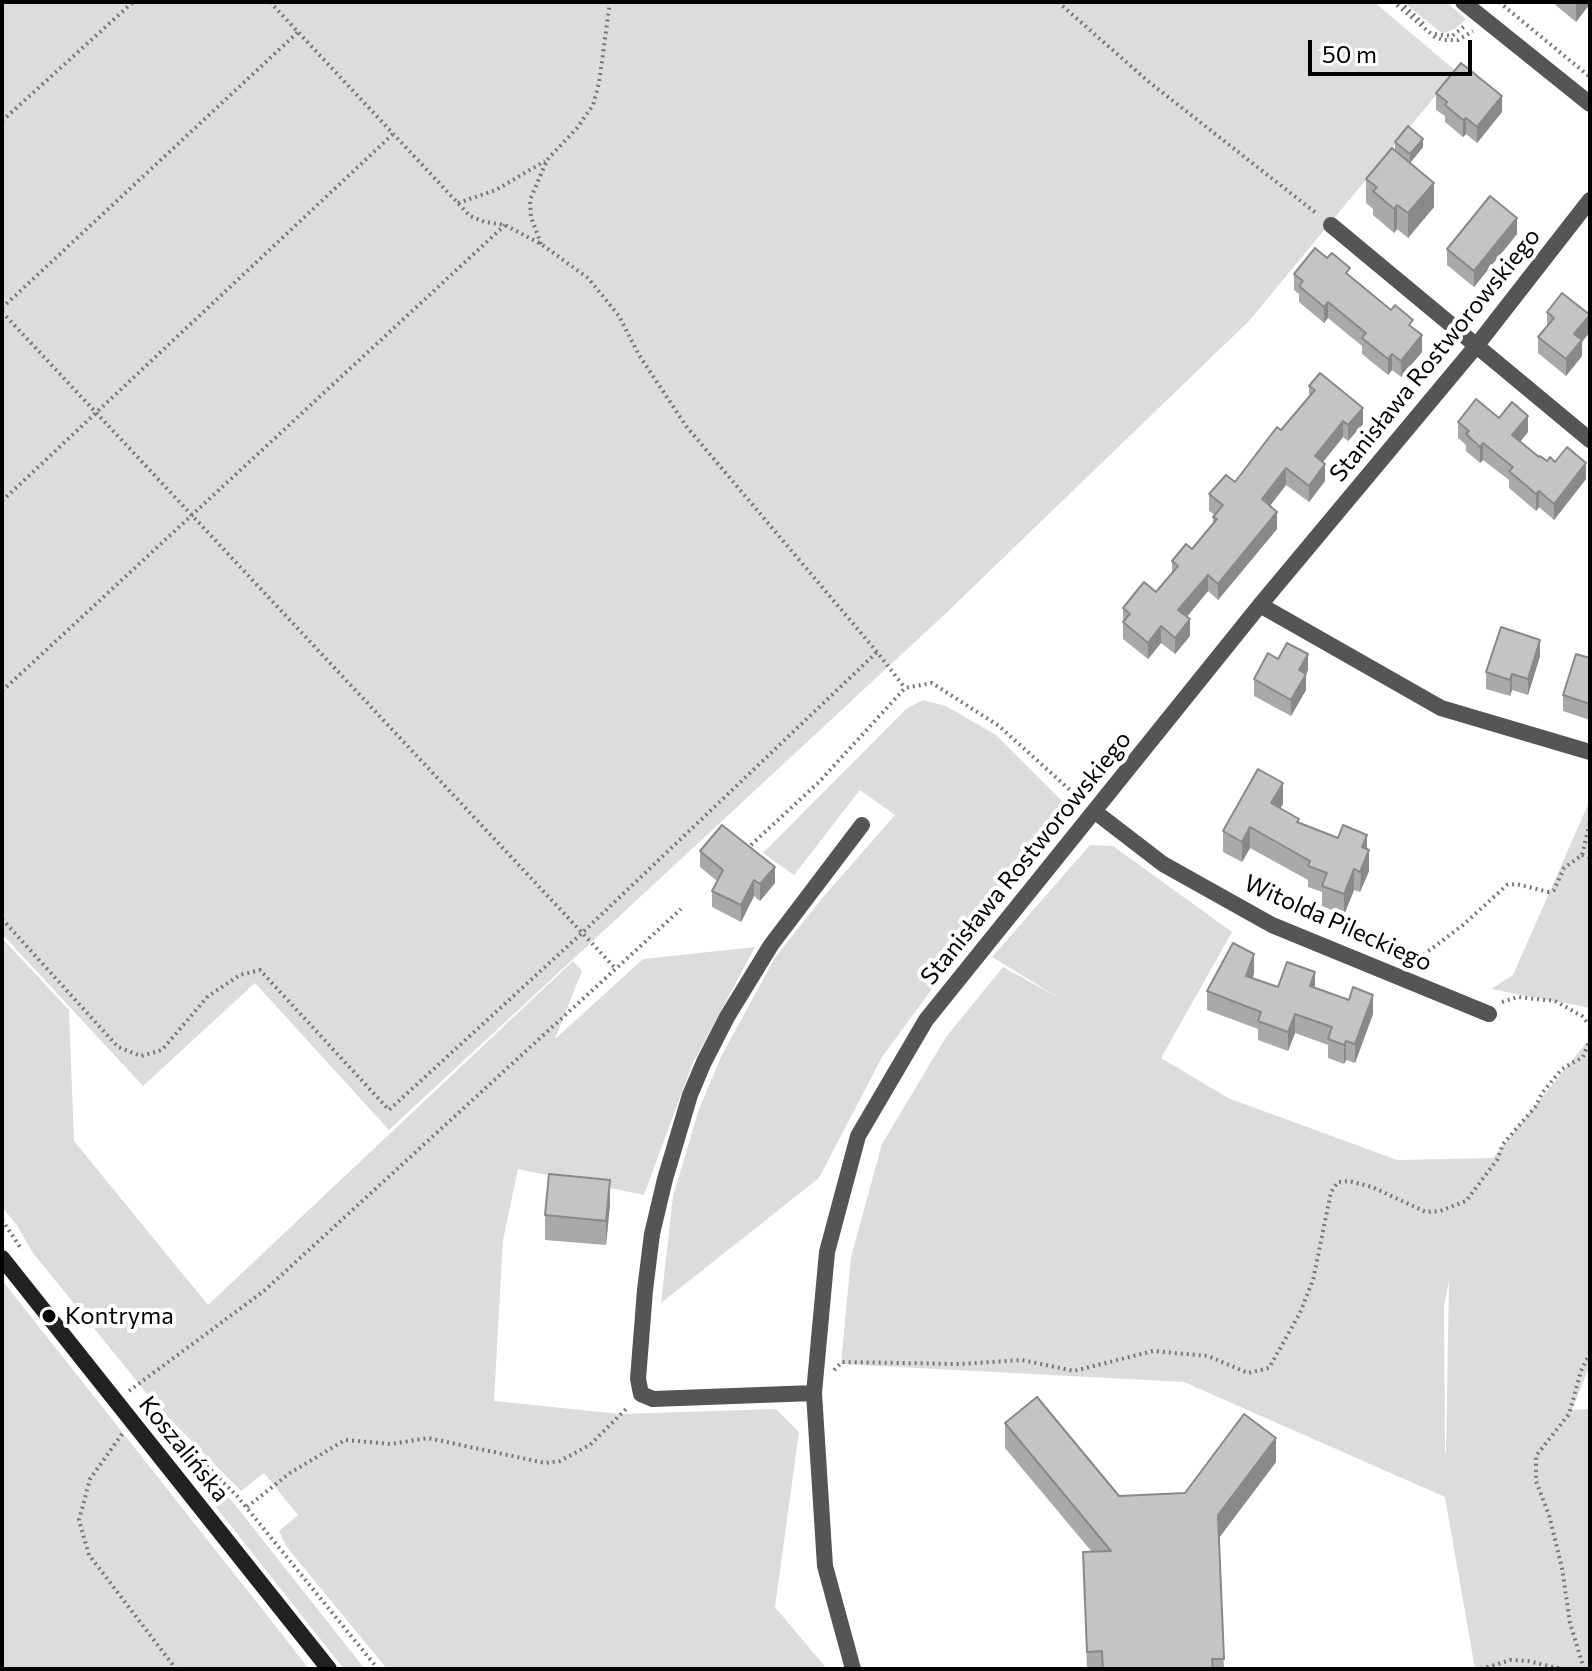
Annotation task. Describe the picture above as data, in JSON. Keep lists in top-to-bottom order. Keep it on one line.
{"streets":{"street":["Stanisława Rostworowskiego","Witolda Pileckiego","Koszalińska"]},"crossings":[["Stanisława Rostworowskiego","Witolda Pileckiego"]],"places":["Kontryma"],"scale_bar":"50 m"}
